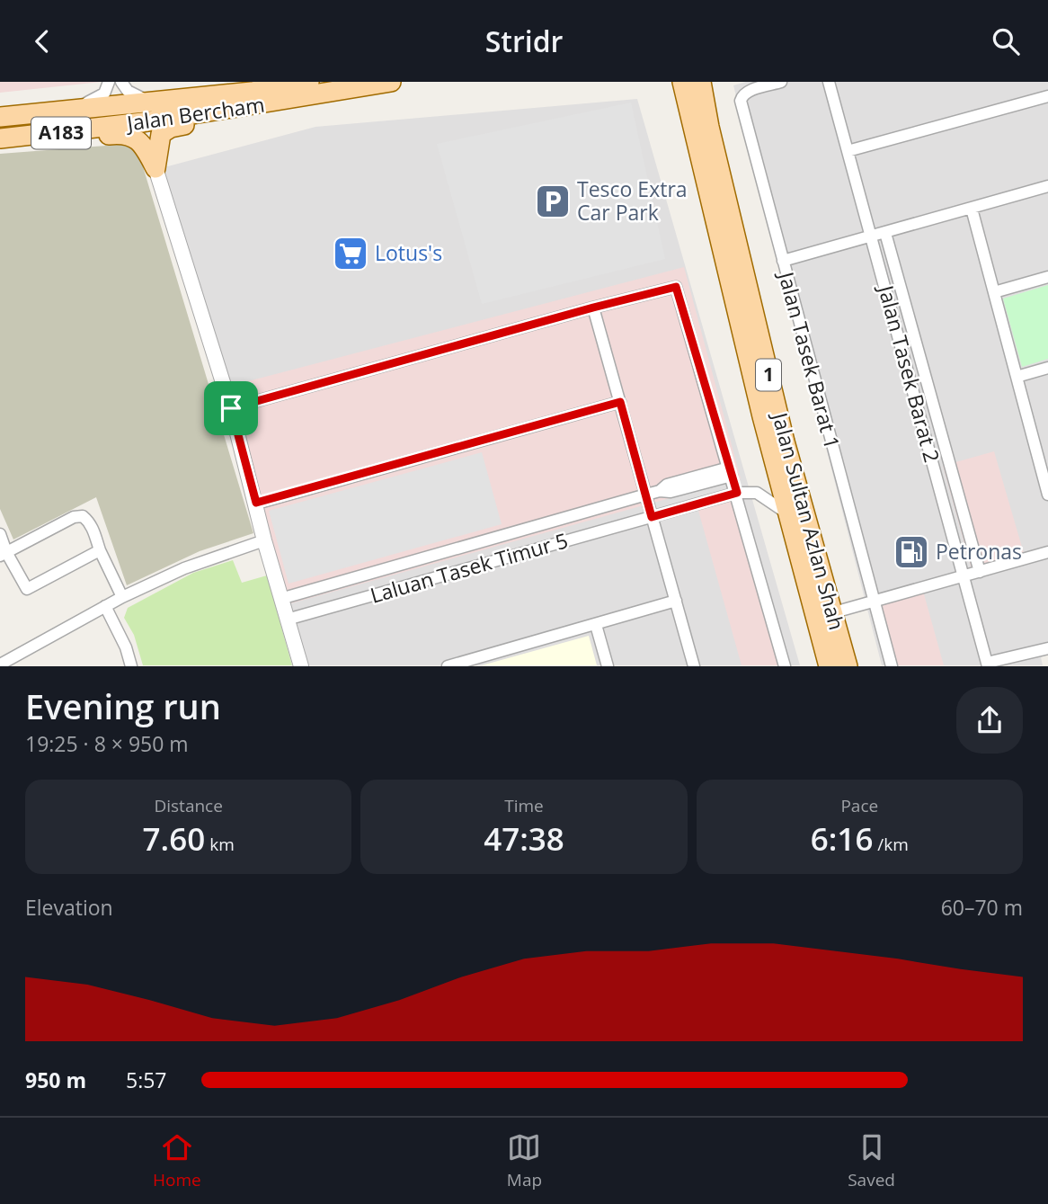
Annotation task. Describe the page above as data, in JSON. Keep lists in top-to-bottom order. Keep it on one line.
{"streets":{"main road":["Jalan Bercham","A183","1","Jalan Sultan Azlan Shah"],"street":["Jalan Tasek Barat 1","Jalan Tasek Barat 2","Laluan Tasek Timur 5"]},"places":{"parking":["Tesco Extra Car Park"],"supermarket":["Lotus's"],"fuel station":["Petronas"]},"page":{"header":"Stridr","heading":["Evening run","19:25 · 8 × 950 m"],"stats":[["Distance","7.60 km"],["Time","47:38"],["Pace","6:16 /km"]],"chart":["Elevation","60–70 m"],"list":[{"name":"950 m","note":"5:57"}],"tabs":["Home","Map","Saved"]}}
